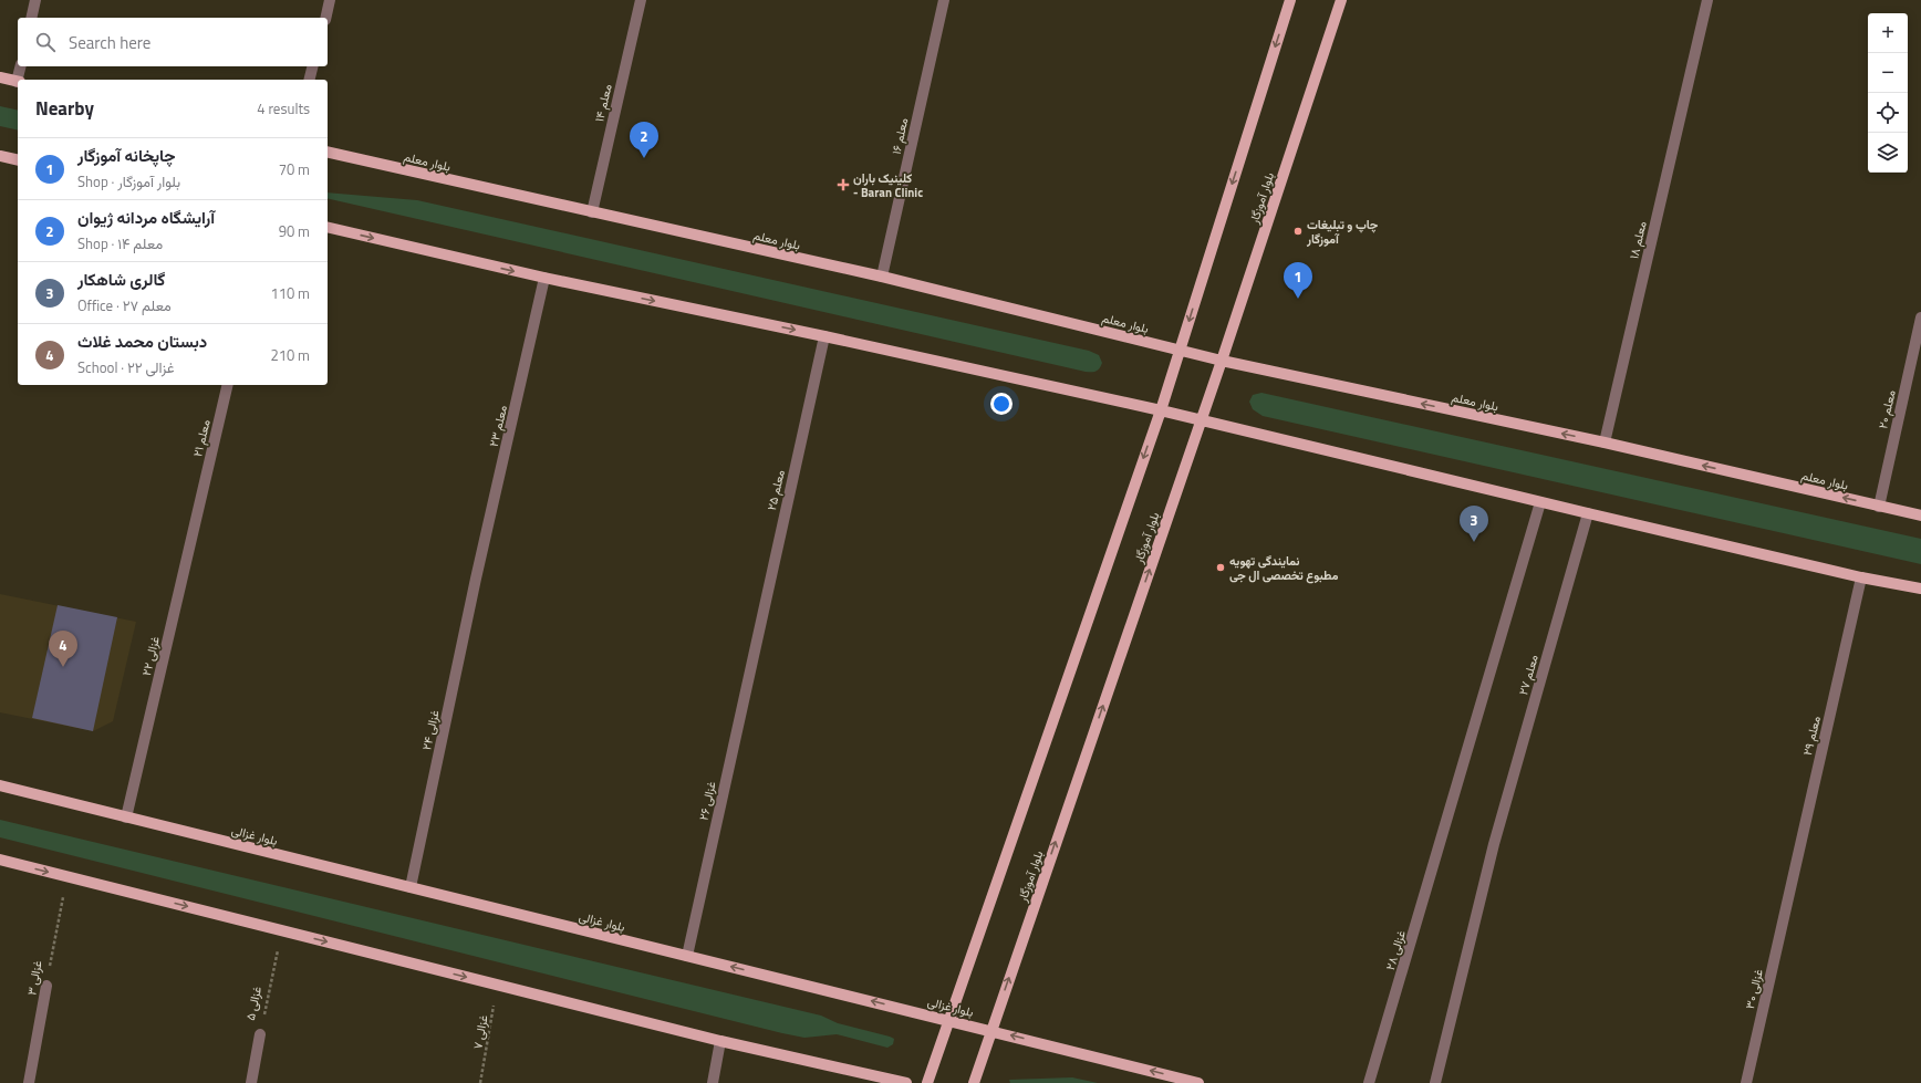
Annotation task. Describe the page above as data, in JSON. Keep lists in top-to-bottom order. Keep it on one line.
{"streets":{"main road":["بلوار معلم","بلوار آموزگار","بلوار غزالی"],"street":["معلم ۱۴","معلم ۱۶","معلم ۱۸","معلم ۲۰","معلم ۲۳","معلم ۲۱","معلم ۲۵","غزالی ۲۲","معلم ۲۷","غزالی ۲۴","معلم ۲۹","غزالی ۲۶","غزالی ۲۸","غزالی ۳","غزالی ۳۰","غزالی ۵"],"path":["غزالی ۷"]},"crossings":[["معلم ۱۴","بلوار معلم"],["معلم ۱۶","بلوار معلم"],["بلوار معلم","بلوار آموزگار"],["بلوار معلم","معلم ۱۸"],["بلوار معلم","معلم ۲۰"],["بلوار آموزگار","بلوار غزالی"],["معلم ۲۳","غزالی ۲۴"],["معلم ۲۱","غزالی ۲۲"],["معلم ۲۵","غزالی ۲۶"],["غزالی ۲۲","بلوار غزالی"],["غزالی ۲۴","بلوار غزالی"],["معلم ۲۹","غزالی ۳۰"],["غزالی ۲۶","بلوار غزالی"]],"places":{"health":["کلینیک باران - Baran Clinic"],"other":["چاپ و تبلیغات آموزگار","نمایندگی تهویه مطبوع تخصصی ال جی"]},"page":{"map_buttons":["+","−"],"search":"Search here","heading":["Nearby","4 results"],"pins":["2","1","3","4"],"list":[{"mark":"1","name":"چاپخانه آموزگار","note":"Shop · بلوار آموزگار","value":"70 m"},{"mark":"2","name":"آرایشگاه مردانه ژیوان","note":"Shop · معلم ۱۴","value":"90 m"},{"mark":"3","name":"گالری شاهکار","note":"Office · معلم ۲۷","value":"110 m"},{"mark":"4","name":"دبستان محمد غلاث","note":"School · غزالی ۲۲","value":"210 m"}]}}
